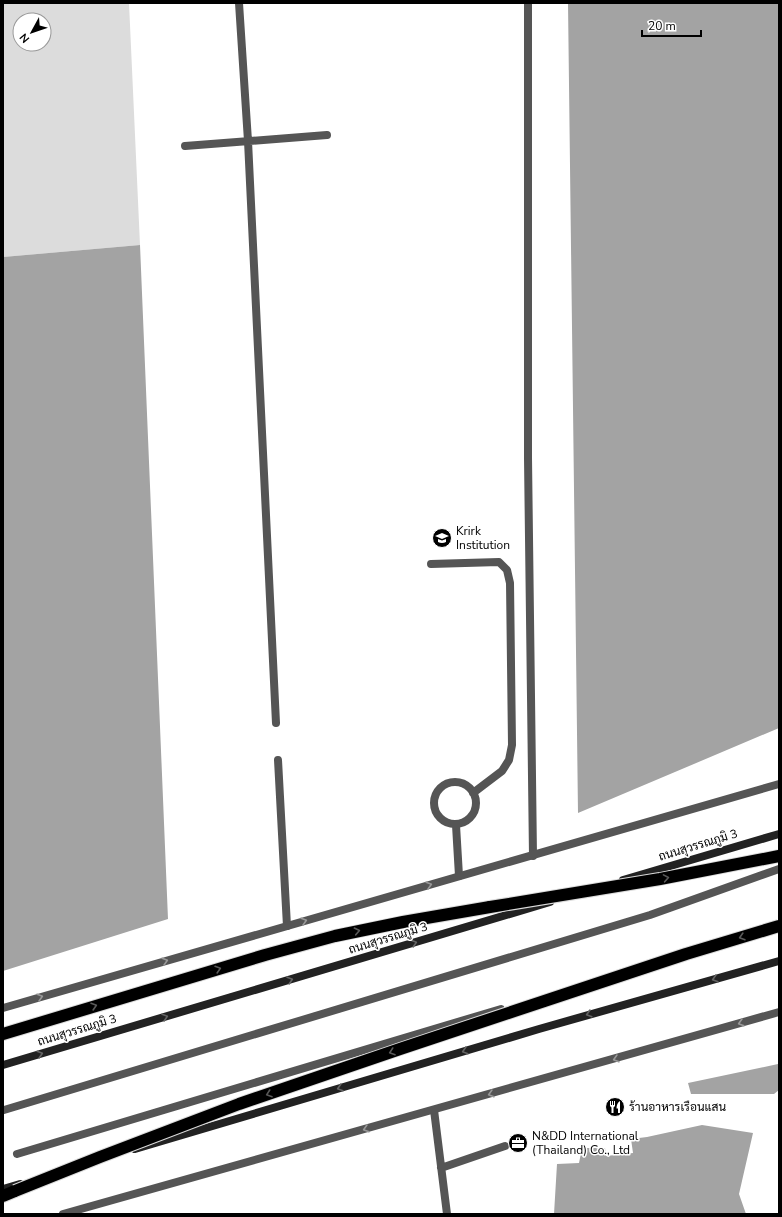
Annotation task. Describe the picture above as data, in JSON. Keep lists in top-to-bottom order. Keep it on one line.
{"streets":{"main road":["ถนนสุวรรณภูมิ 3"]},"one_way":["ถนนสุวรรณภูมิ 3"],"places":{"school or university":["Krirk Institution"],"restaurant":["ร้านอาหารเรือนแสน"],"office":["N&DD International (Thailand) Co., Ltd"]},"scale_bar":"20 m","north":"bottom left"}
